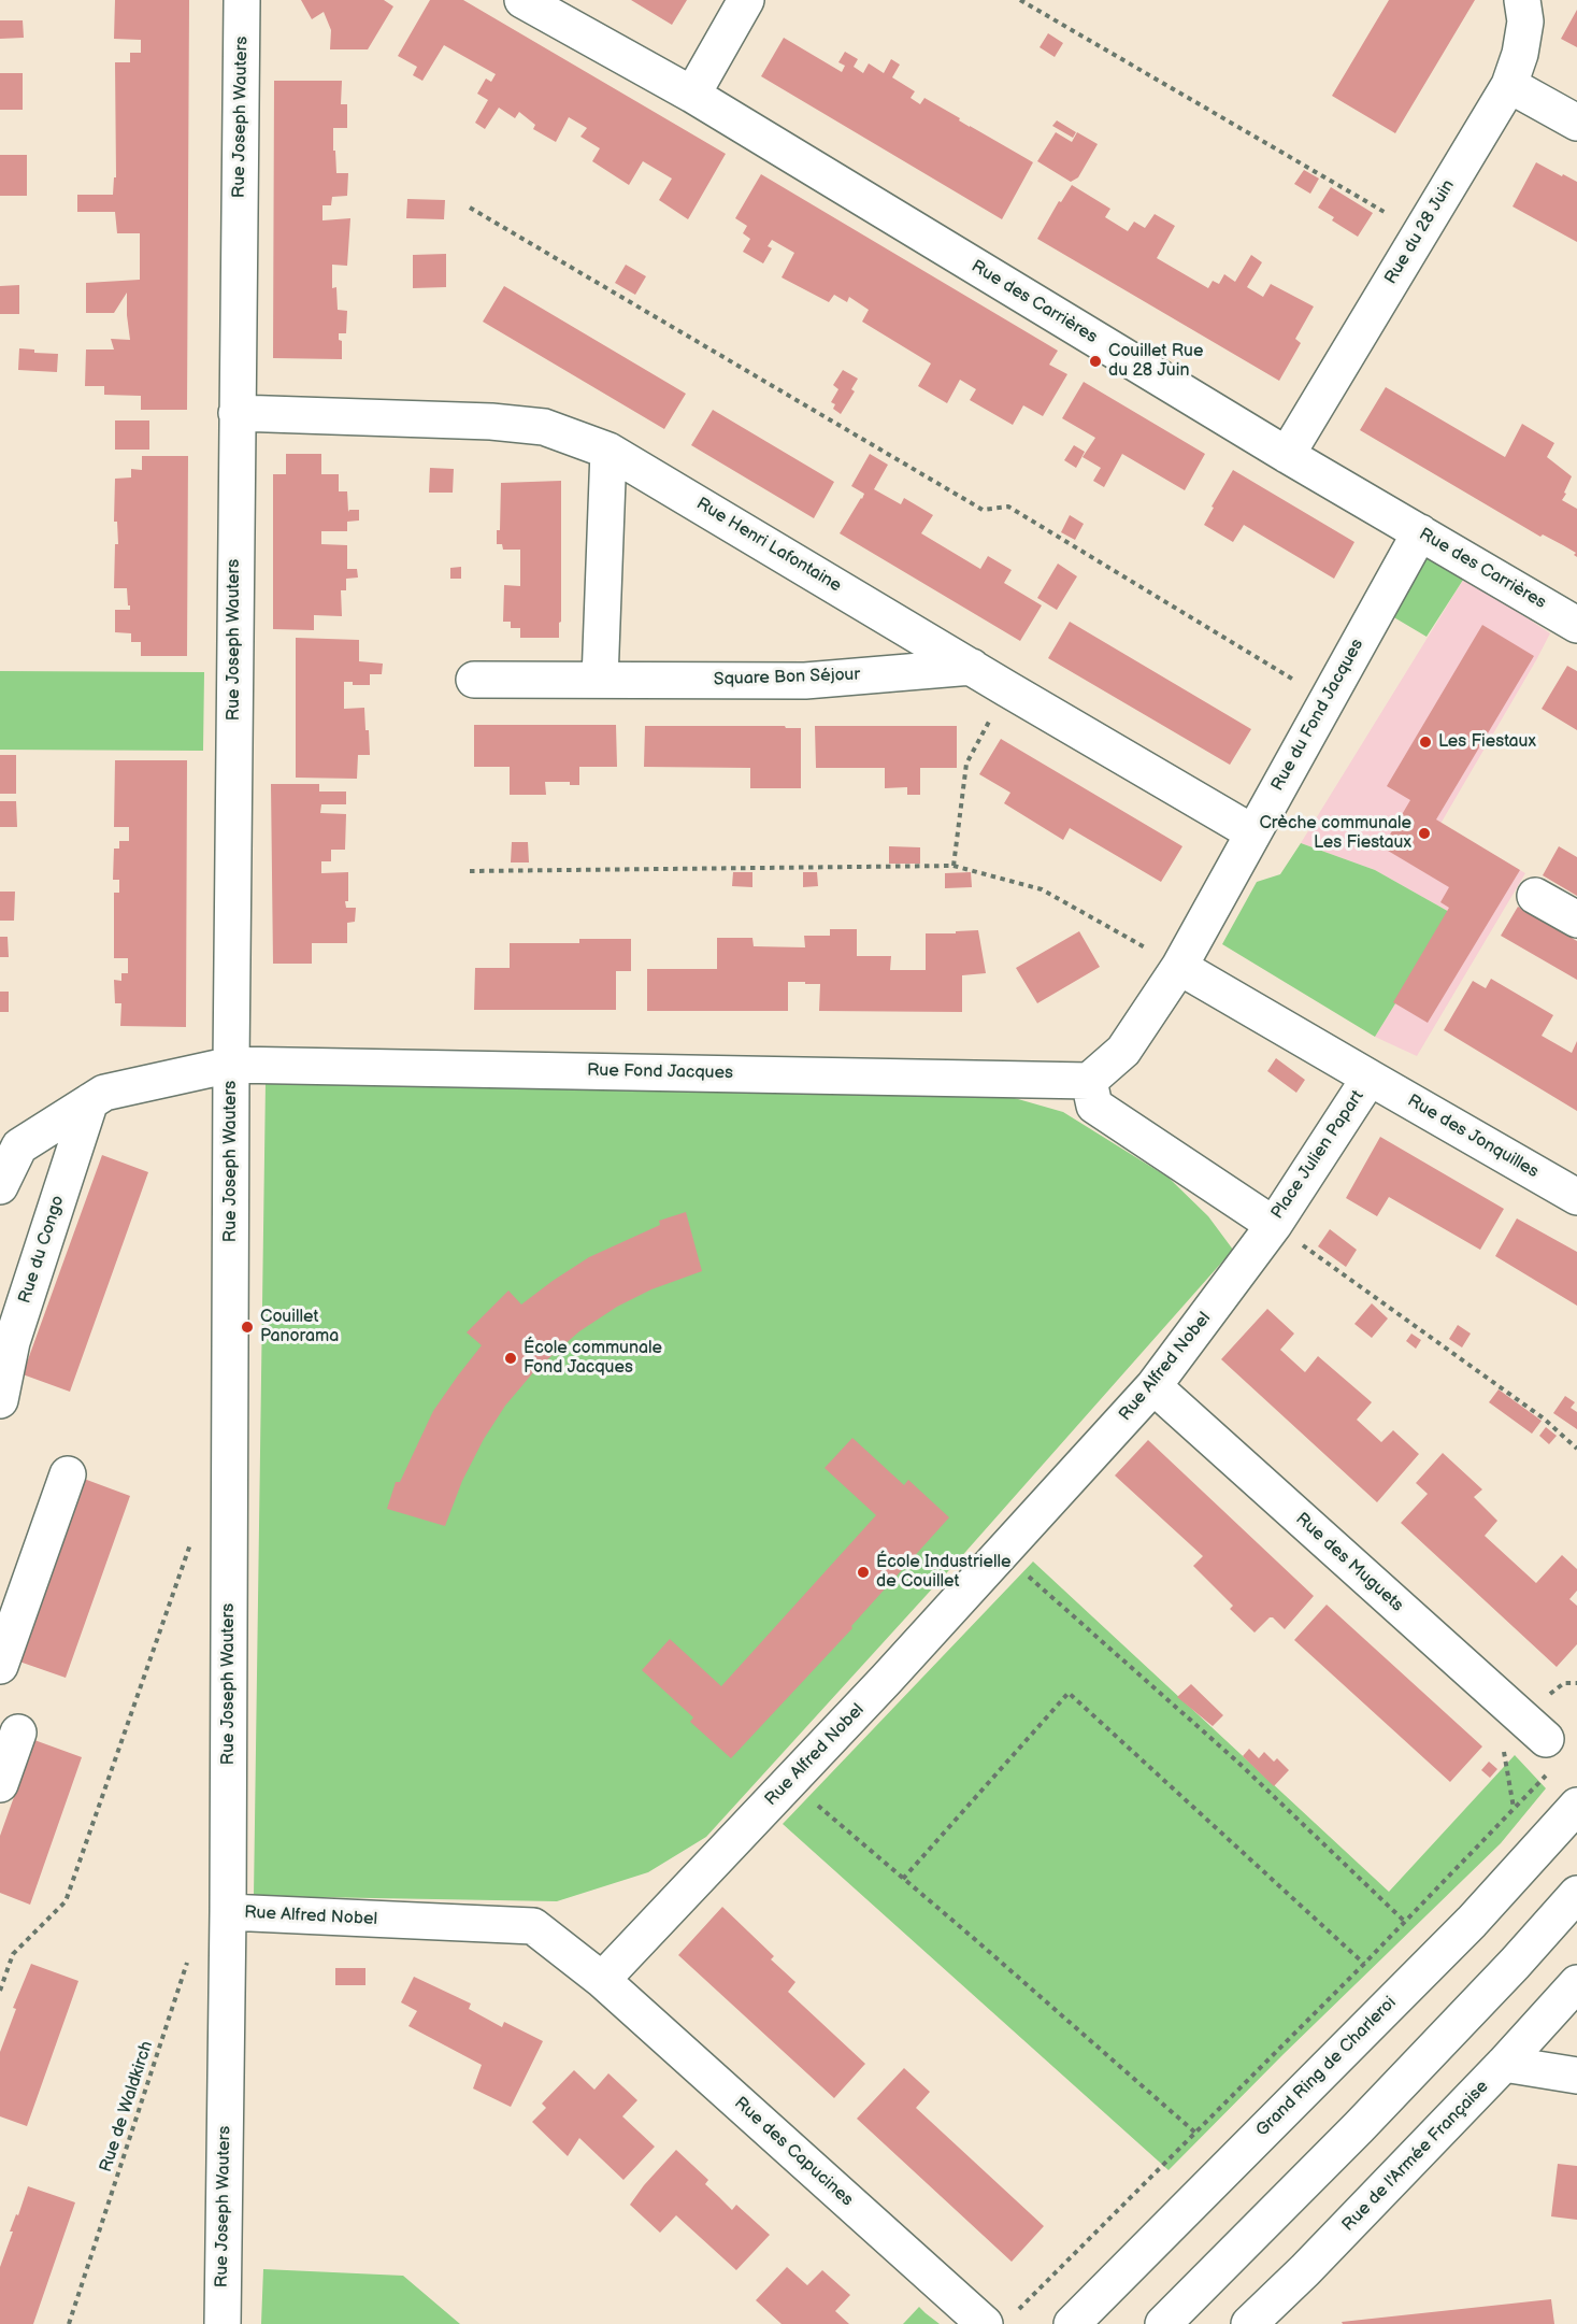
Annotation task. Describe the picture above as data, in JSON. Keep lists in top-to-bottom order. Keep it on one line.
{"streets":{"main road":["Rue Joseph Wauters","Rue du 28 Juin","Rue des Carrières","Rue Henri Lafontaine","Square Bon Séjour","Rue du Fond Jacques","Rue Fond Jacques","Rue des Jonquilles","Place Julien Papart","Rue du Congo","Rue Alfred Nobel","Rue des Muguets","Grand Ring de Charleroi","Rue des Capucines","Rue de l'Armée Française"],"path":["Rue de Waldkirch"]},"crossings":[["Rue Joseph Wauters","Rue Henri Lafontaine"],["Rue Joseph Wauters","Rue Fond Jacques"],["Rue Joseph Wauters","Rue Alfred Nobel"],["Rue du 28 Juin","Rue des Carrières"],["Rue des Carrières","Rue du Fond Jacques"],["Rue Henri Lafontaine","Square Bon Séjour"],["Rue Henri Lafontaine","Rue du Fond Jacques"],["Rue du Fond Jacques","Place Julien Papart"],["Rue Fond Jacques","Place Julien Papart"],["Rue Fond Jacques","Rue du Congo"],["Rue des Jonquilles","Place Julien Papart"],["Place Julien Papart","Rue Alfred Nobel"],["Rue Alfred Nobel","Rue des Muguets"],["Rue Alfred Nobel","Rue des Capucines"]],"places":["Couillet Rue du 28 Juin","Les Fiestaux","Crèche communale Les Fiestaux","Couillet Panorama","École communale Fond Jacques","École Industrielle de Couillet"]}
